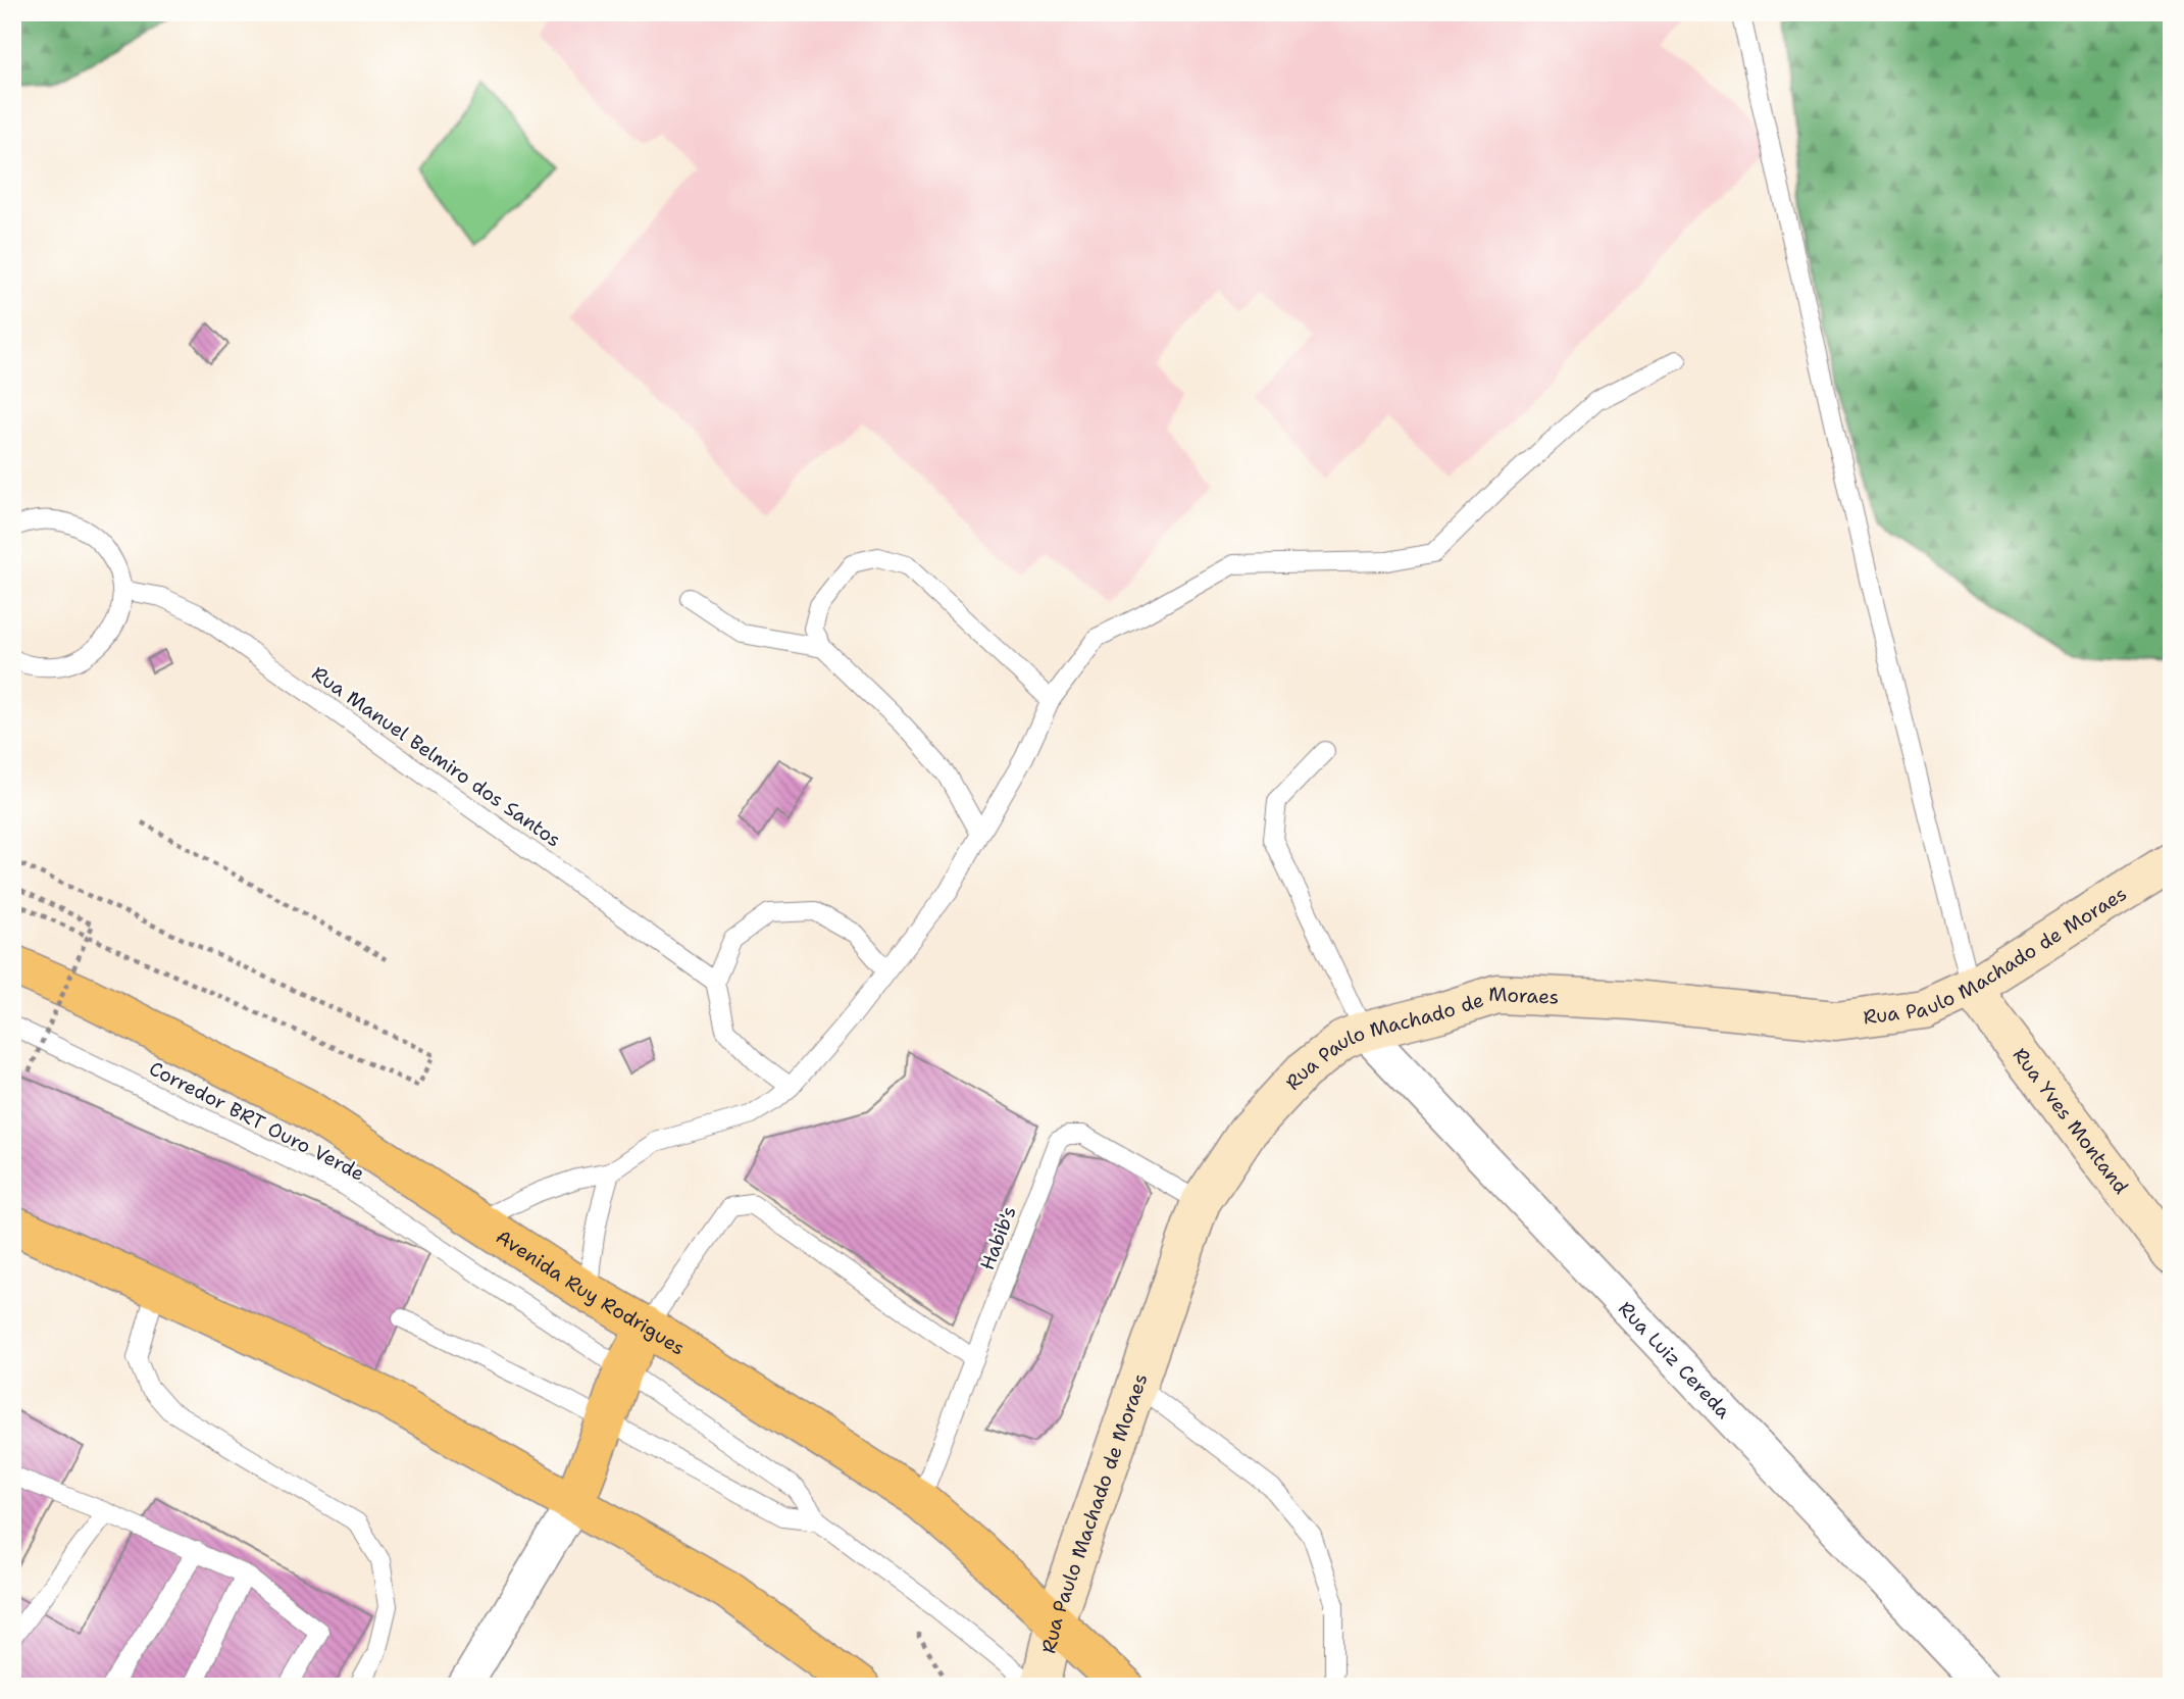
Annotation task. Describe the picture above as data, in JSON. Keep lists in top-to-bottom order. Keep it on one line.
{"streets":{"main road":["Rua Paulo Machado de Moraes","Rua Yves Montand","Avenida Ruy Rodrigues"],"street":["Rua Luiz Cereda"],"lane":["Rua Manuel Belmiro dos Santos","Corredor BRT Ouro Verde","Habib's"]},"crossings":[["Rua Paulo Machado de Moraes","Rua Yves Montand"],["Rua Paulo Machado de Moraes","Habib's"],["Rua Paulo Machado de Moraes","Avenida Ruy Rodrigues"],["Rua Paulo Machado de Moraes","Rua Luiz Cereda"],["Habib's","Avenida Ruy Rodrigues"]]}
